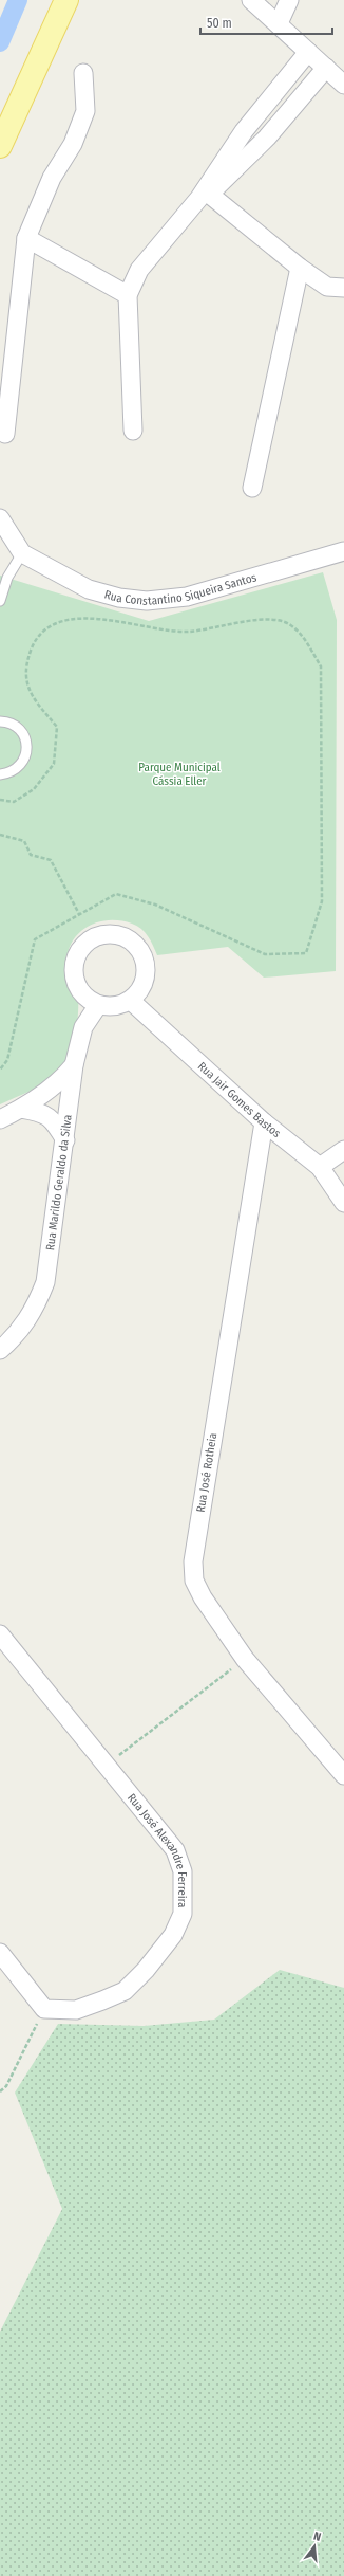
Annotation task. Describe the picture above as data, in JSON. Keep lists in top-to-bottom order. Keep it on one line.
{"streets":{"street":["Rua Constantino Siqueira Santos","Rua Jair Gomes Bastos","Rua Marildo Geraldo da Silva","Rua José Rotheia","Rua José Alexandre Ferreira"]},"crossings":[["Rua Jair Gomes Bastos","Rua Marildo Geraldo da Silva"],["Rua Jair Gomes Bastos","Rua José Rotheia"]],"parks":["Parque Municipal Cássia Eller"],"scale_bar":"50 m","north":"top"}
